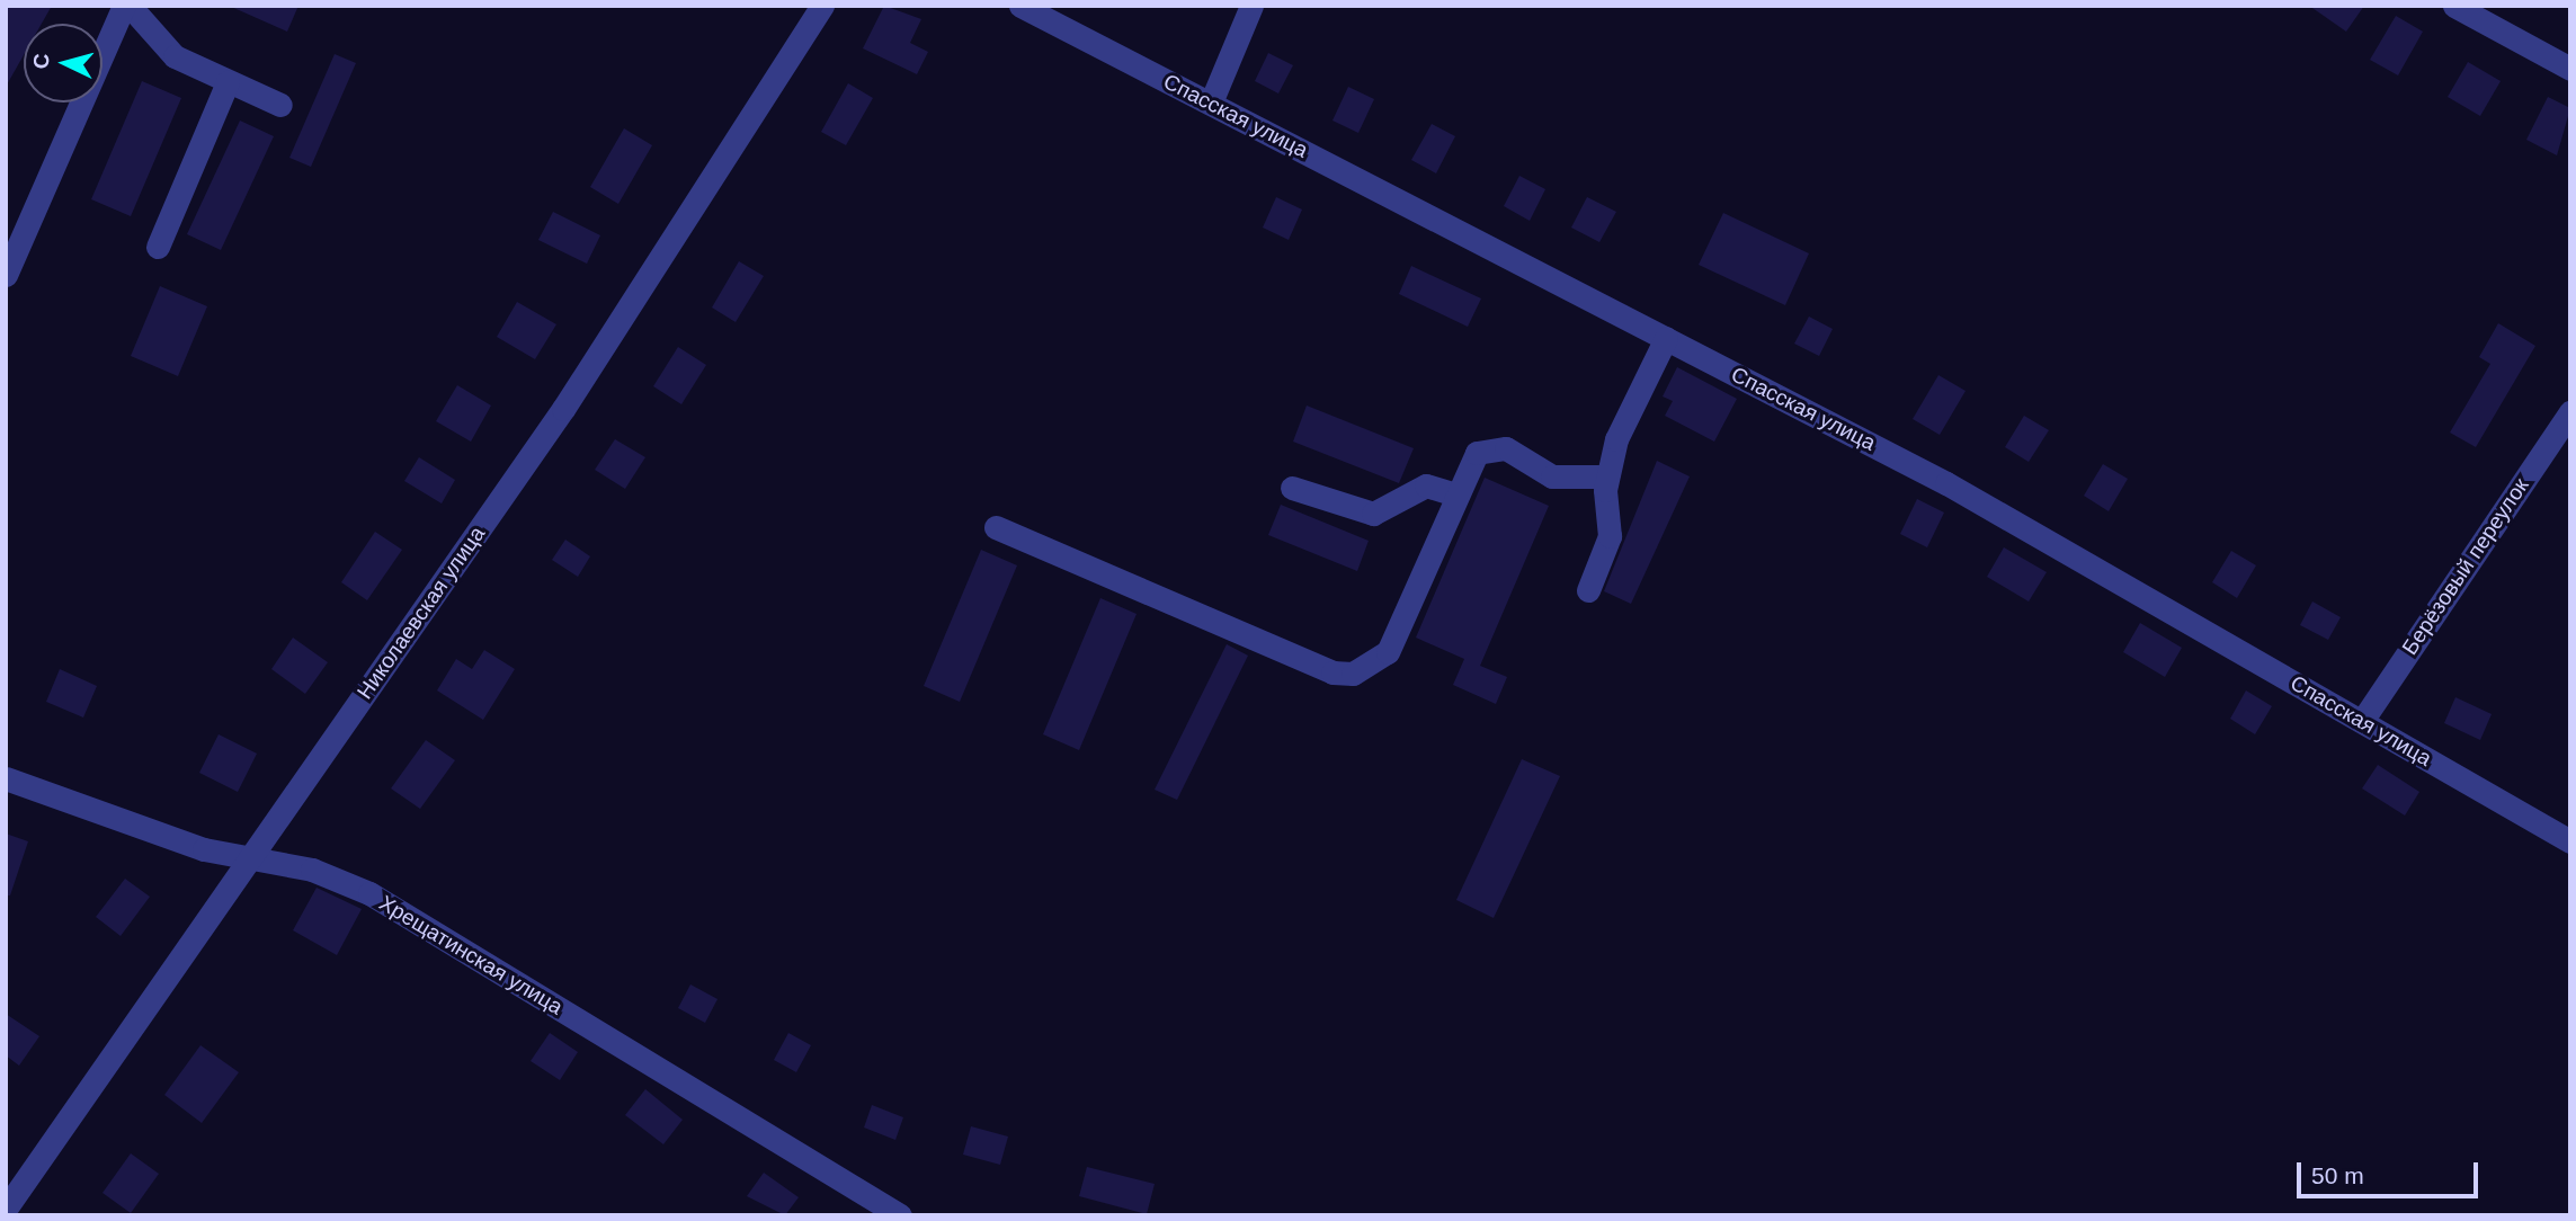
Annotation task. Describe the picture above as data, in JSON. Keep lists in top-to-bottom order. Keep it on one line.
{"streets":{"street":["Спасская улица","Берёзовый переулок","Николаевская улица","Хрещатинская улица"]},"crossings":[["Спасская улица","Берёзовый переулок"],["Николаевская улица","Хрещатинская улица"]],"scale_bar":"50 m","north":"left"}
